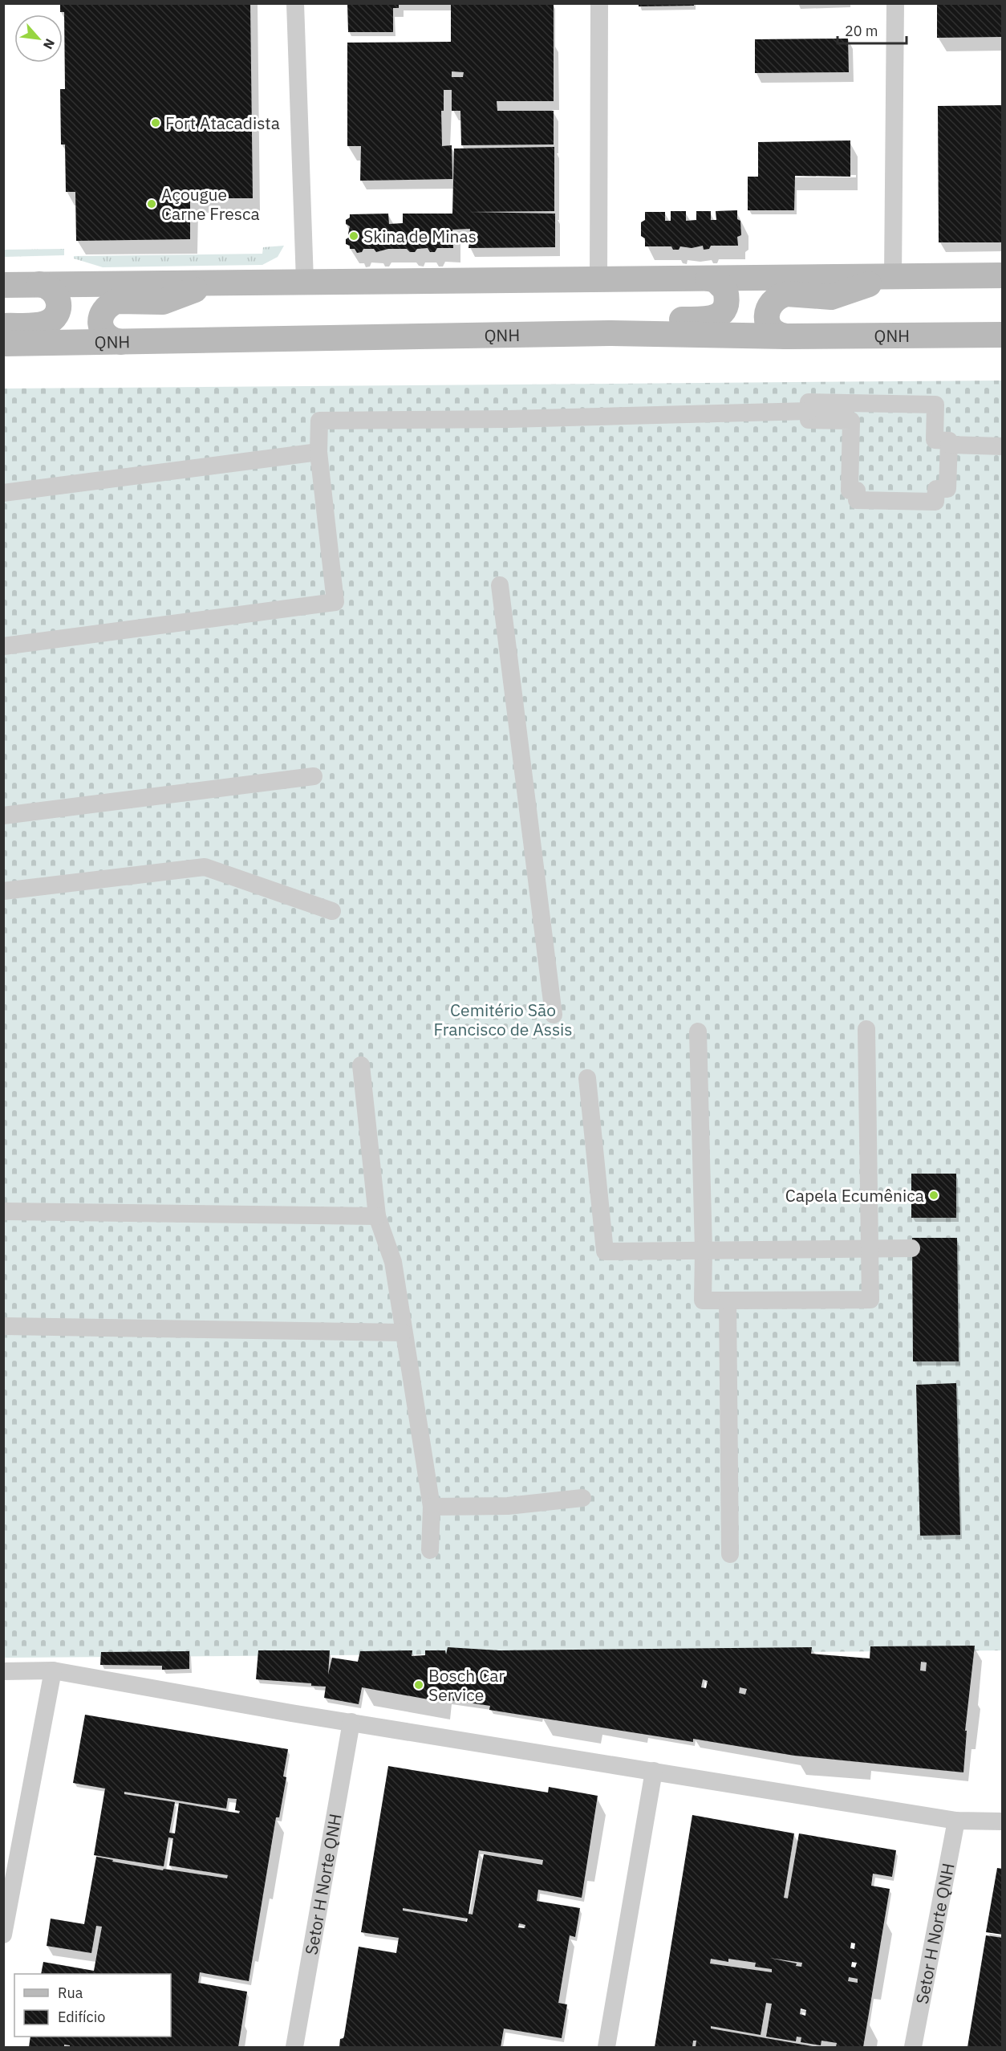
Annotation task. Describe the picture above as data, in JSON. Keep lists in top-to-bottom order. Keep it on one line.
{"streets":{"street":["QNH","Setor H Norte QNH"]},"parks":["Cemitério São Francisco de Assis"],"places":["Fort Atacadista","Açougue Carne Fresca","Skina de Minas","Capela Ecumênica","Bosch Car Service"],"legend":["Rua","Edifício"],"scale_bar":"20 m","north":"bottom right"}
